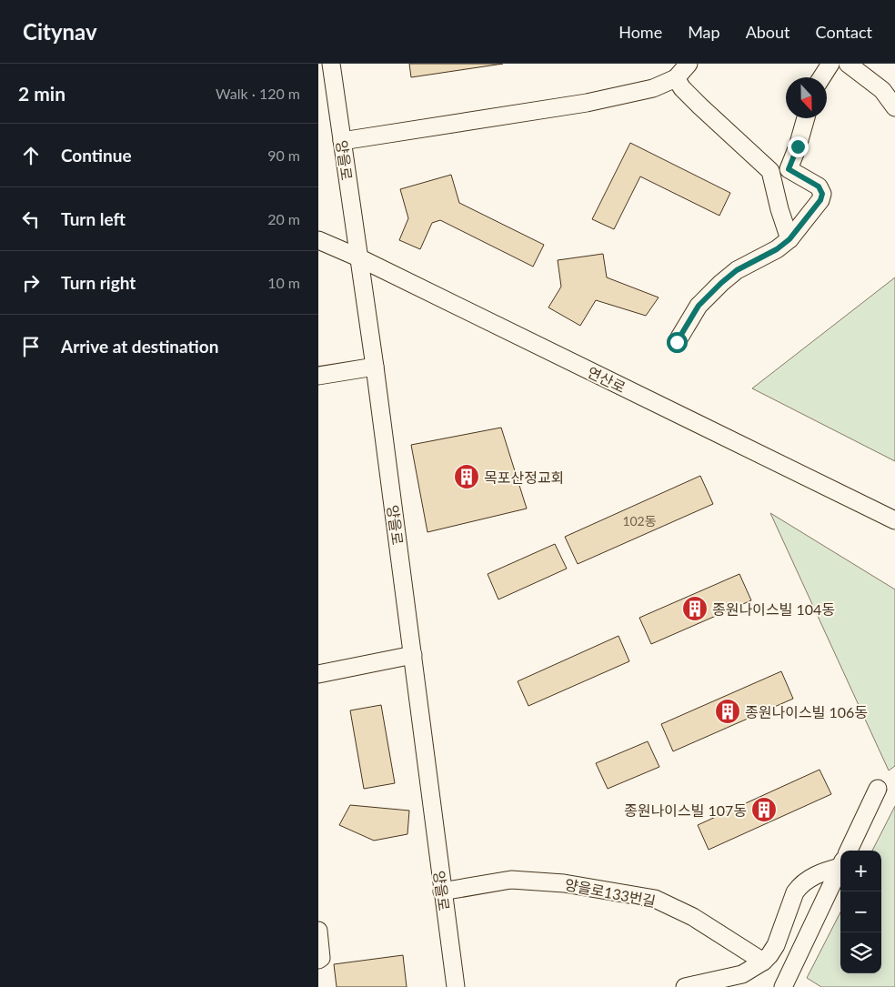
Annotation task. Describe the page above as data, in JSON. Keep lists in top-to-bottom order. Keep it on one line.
{"streets":{"street":["양을로","연산로","양을로133번길"]},"crossings":[["양을로","연산로"],["양을로","양을로133번길"]],"places":{"building":["목포산정교회","종원나이스빌 104동","종원나이스빌 106동","종원나이스빌 107동"]},"house_numbers":["102동"],"north":"bottom","page":{"header":"Citynav","nav":["Home","Map","About","Contact"],"heading":["2 min","Walk · 120 m"],"list":[["Continue","90 m"],["Turn left","20 m"],["Turn right","10 m"],"Arrive at destination"],"map_buttons":["+","−"]}}
